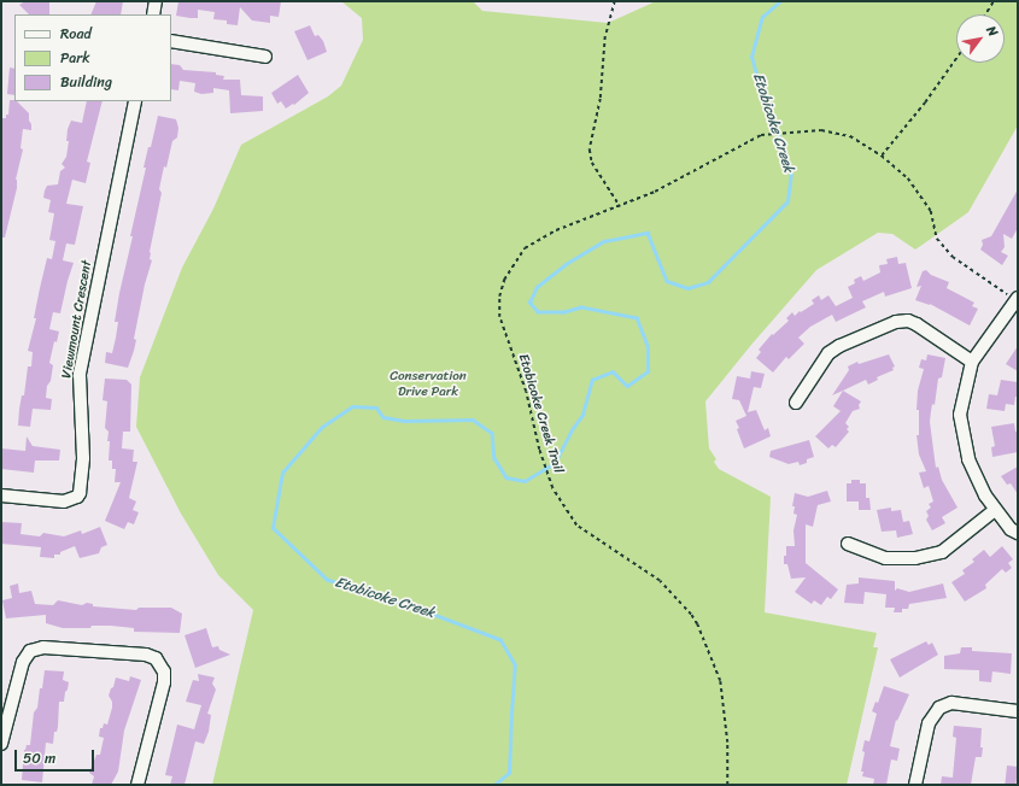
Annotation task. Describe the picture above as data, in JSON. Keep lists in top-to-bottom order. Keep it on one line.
{"streets":{"street":["Viewmount Crescent"],"path":["Etobicoke Creek Trail"]},"water":["Etobicoke Creek"],"parks":["Conservation Drive Park"],"legend":["Road","Park","Building"],"scale_bar":"50 m","north":"top right"}
